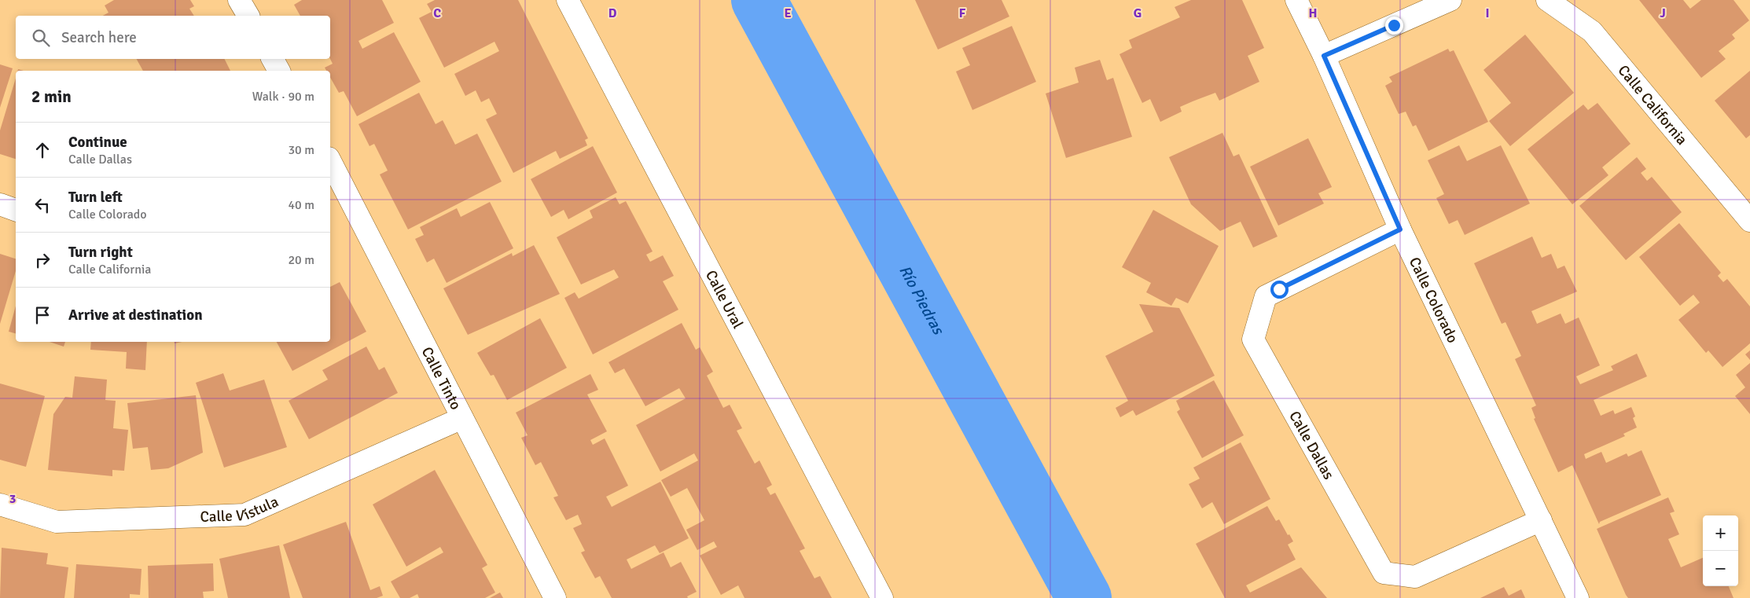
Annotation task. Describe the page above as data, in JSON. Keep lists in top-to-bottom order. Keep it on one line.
{"streets":{"street":["Calle California","Calle Ural","Calle Colorado","Calle Tinto","Calle Dallas","Calle Vístula"]},"crossings":[["Calle Colorado","Calle Dallas"],["Calle Tinto","Calle Vístula"]],"water":["Río Piedras"],"page":{"search":"Search here","heading":["2 min","Walk · 90 m"],"list":[["Continue","Calle Dallas","30 m"],["Turn left","Calle Colorado","40 m"],["Turn right","Calle California","20 m"],"Arrive at destination"],"map_buttons":["+","−"]},"grid":{"columns":["C","D","E","F","G","H","I","J"],"rows":["3"]}}
